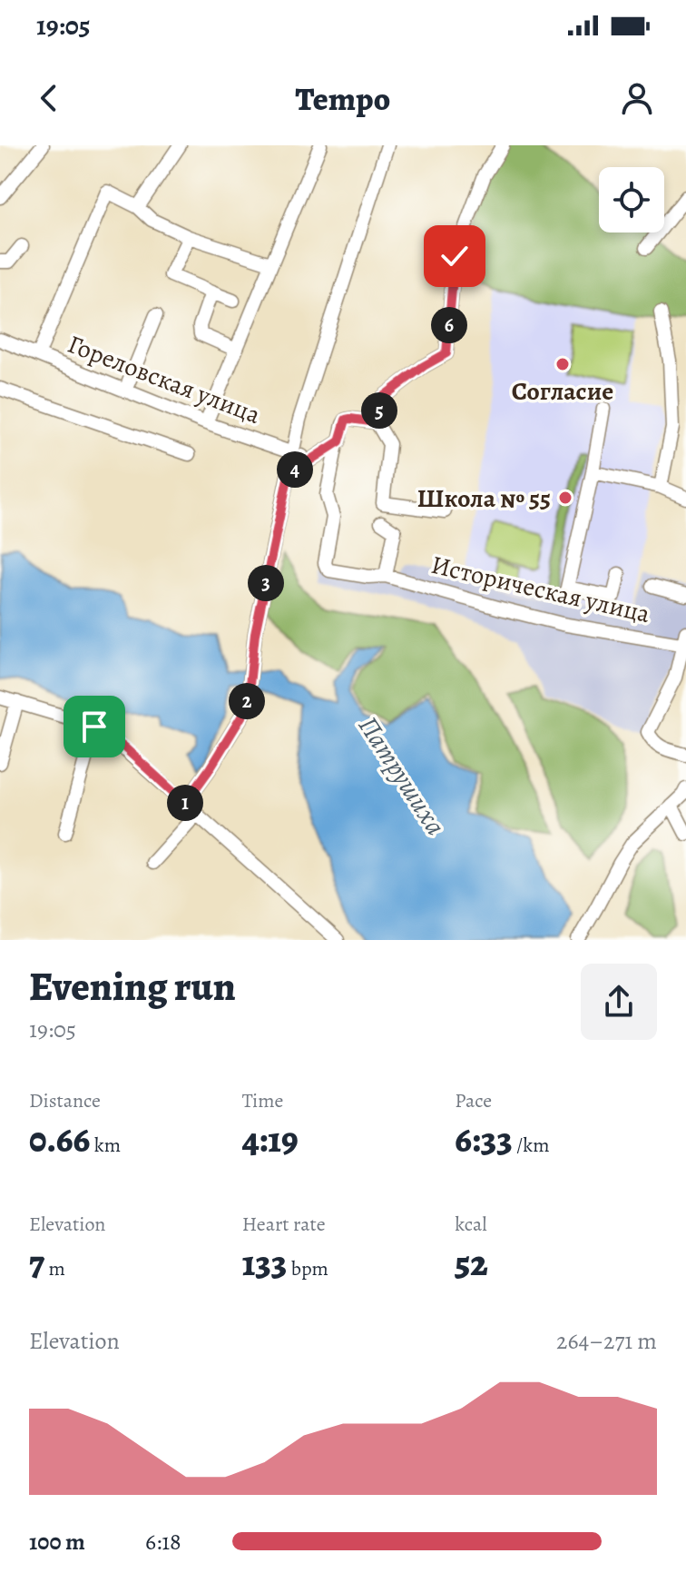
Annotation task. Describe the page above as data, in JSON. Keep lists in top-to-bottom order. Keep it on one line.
{"streets":{"street":["Гореловская улица","Историческая улица"]},"water":["Патрушиха"],"places":["Согласие","Школа № 55"],"page":{"status":"19:05","header":"Tempo","pins":["6","5","4","3","2","1"],"heading":["Evening run","19:05"],"stats":[["Distance","0.66 km"],["Time","4:19"],["Pace","6:33 /km"],["Elevation","7 m"],["Heart rate","133 bpm"],["kcal","52"]],"chart":["Elevation","264–271 m"],"list":[{"name":"100 m","note":"6:18"}]}}
